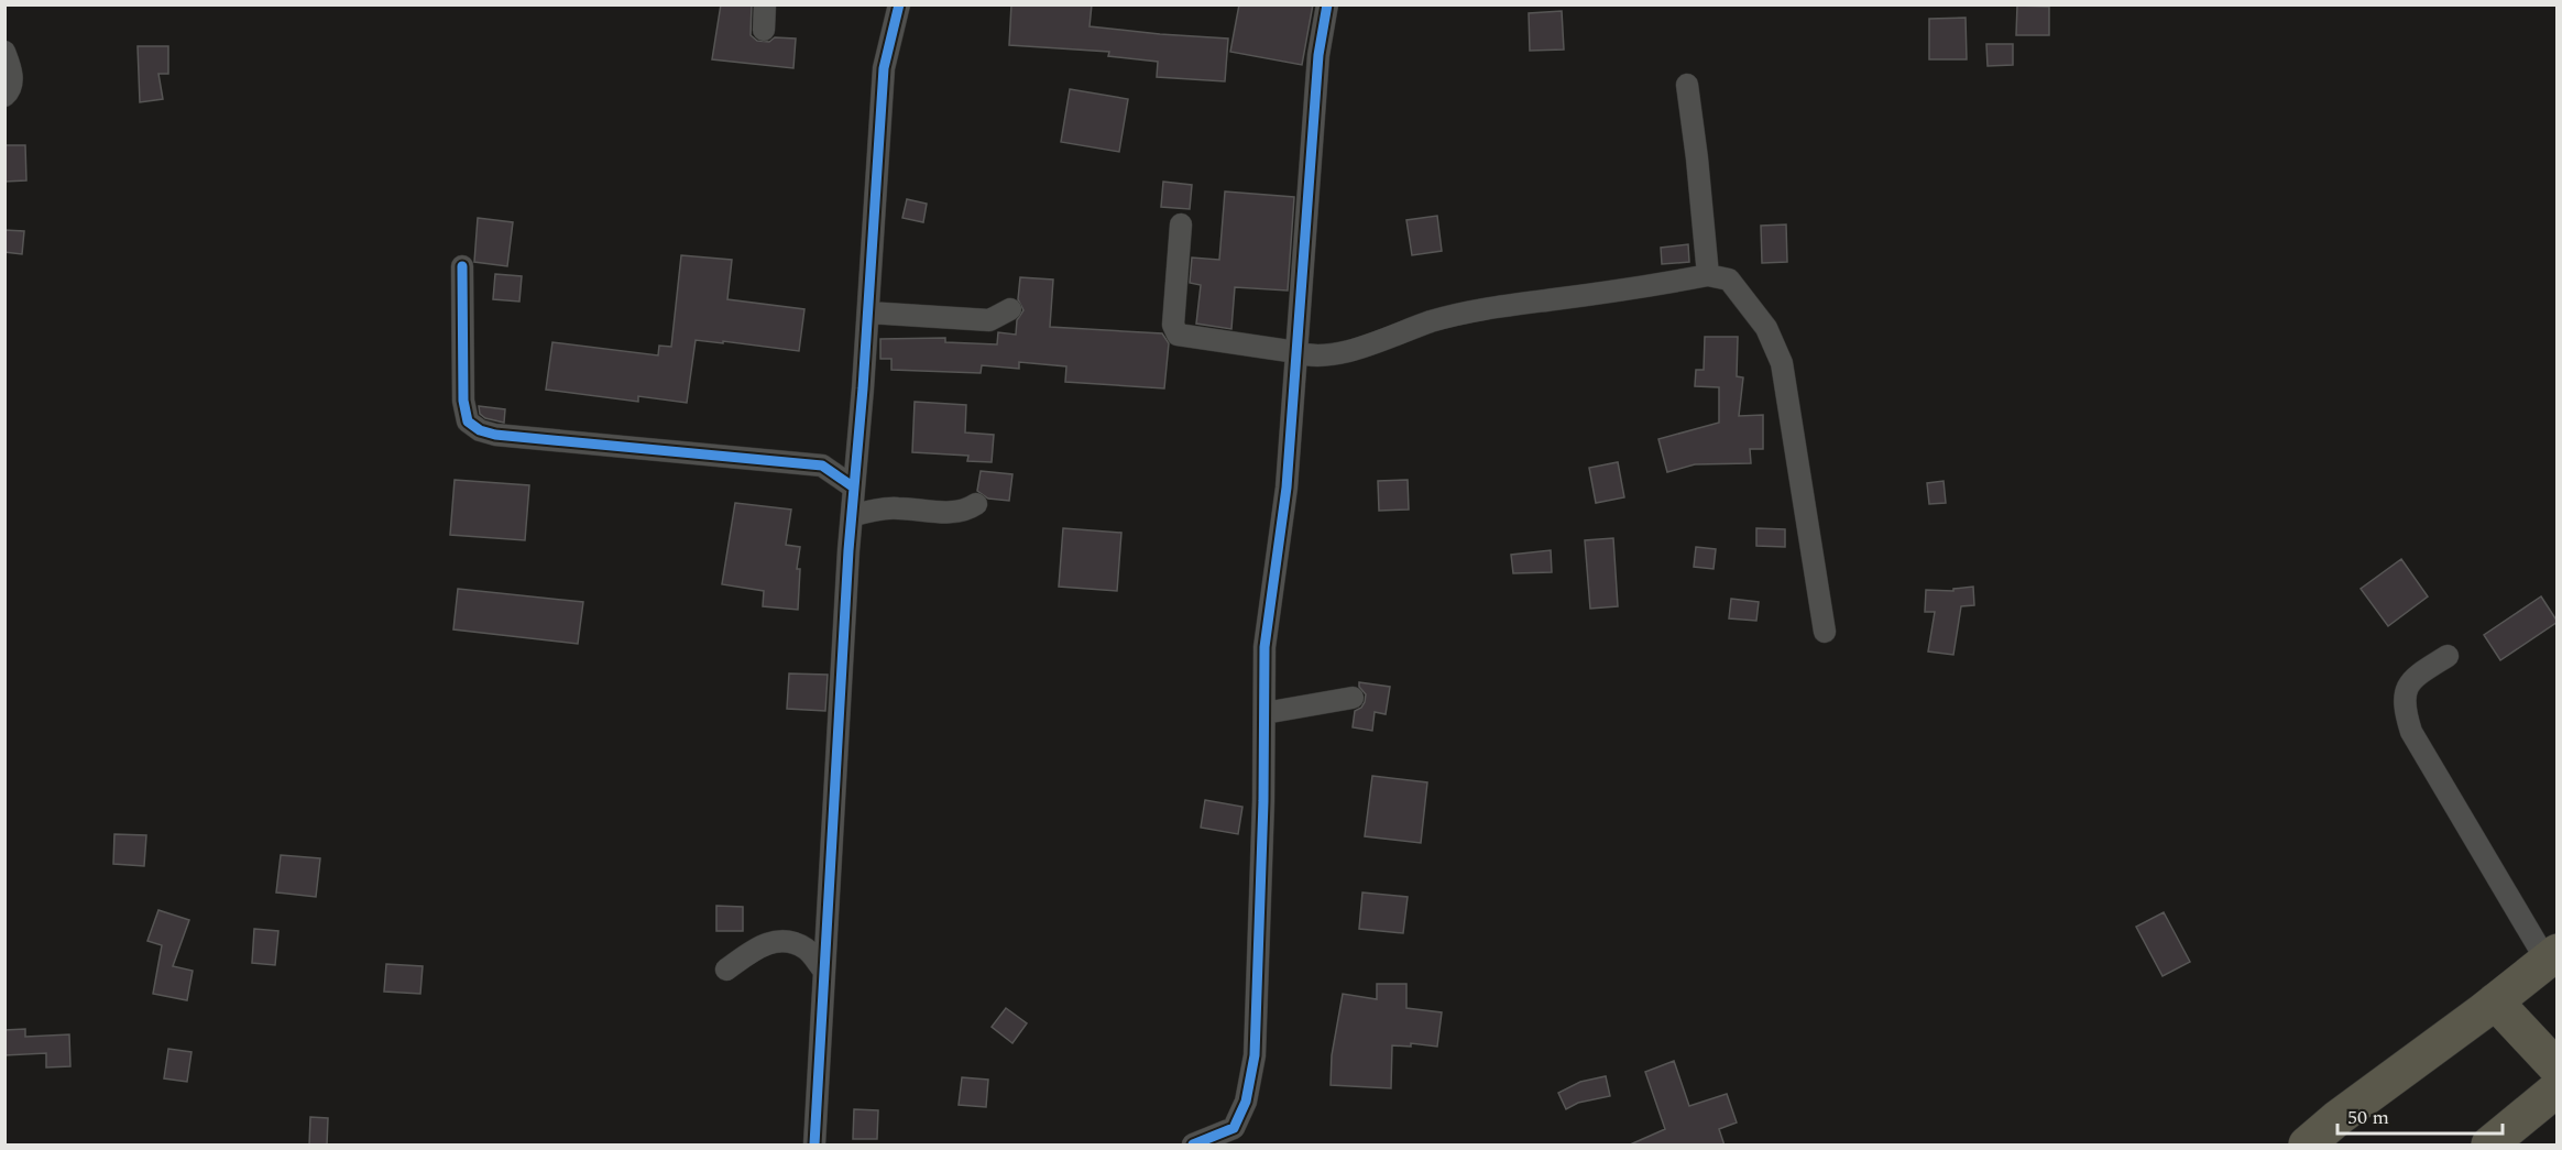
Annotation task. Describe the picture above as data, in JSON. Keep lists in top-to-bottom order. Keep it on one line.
{"scale_bar":"50 m"}
